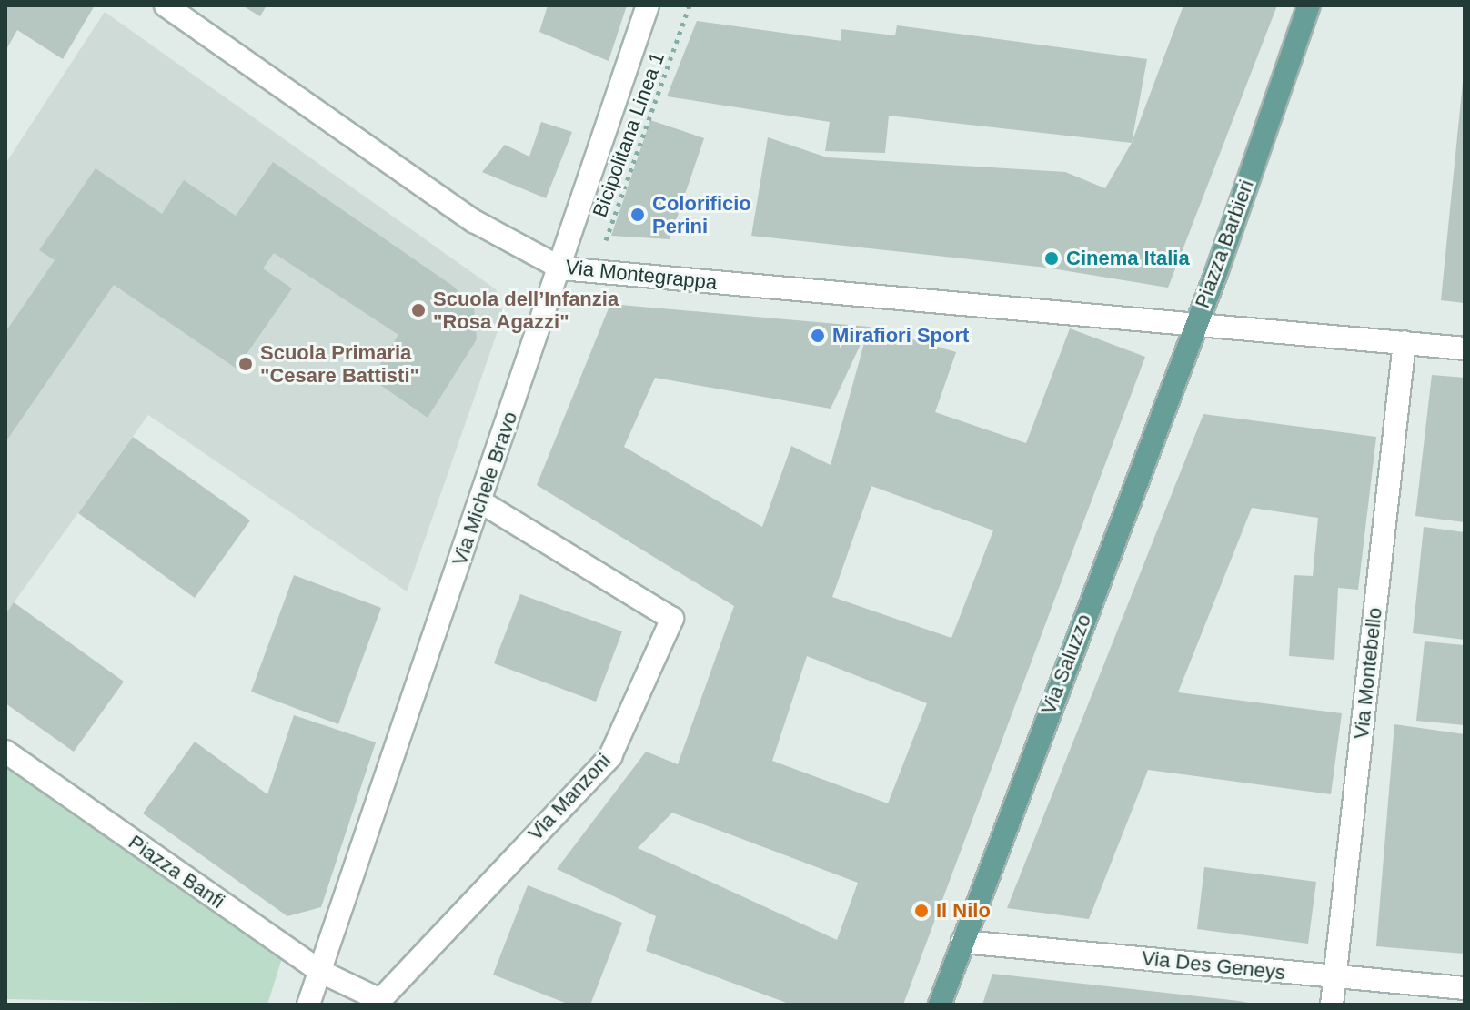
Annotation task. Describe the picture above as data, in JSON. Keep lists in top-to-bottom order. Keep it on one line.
{"streets":{"main road":["Piazza Barbieri","Via Saluzzo"],"street":["Via Montegrappa","Via Michele Bravo","Via Montebello","Via Manzoni","Piazza Banfi","Via Des Geneys"],"path":["Bicipolitana Linea 1"]},"crossings":[["Bicipolitana Linea 1","Via Montegrappa"],["Piazza Barbieri","Via Montegrappa"],["Piazza Barbieri","Via Saluzzo"],["Piazza Barbieri","Via Montebello"],["Via Montegrappa","Via Michele Bravo"],["Via Montegrappa","Via Saluzzo"],["Via Michele Bravo","Via Manzoni"],["Via Michele Bravo","Piazza Banfi"],["Via Saluzzo","Via Des Geneys"],["Via Montebello","Via Des Geneys"],["Via Manzoni","Piazza Banfi"]],"places":["Colorificio Perini","Cinema Italia","Scuola dell’Infanzia \"Rosa Agazzi\"","Mirafiori Sport","Scuola Primaria \"Cesare Battisti\"","Il Nilo"]}
